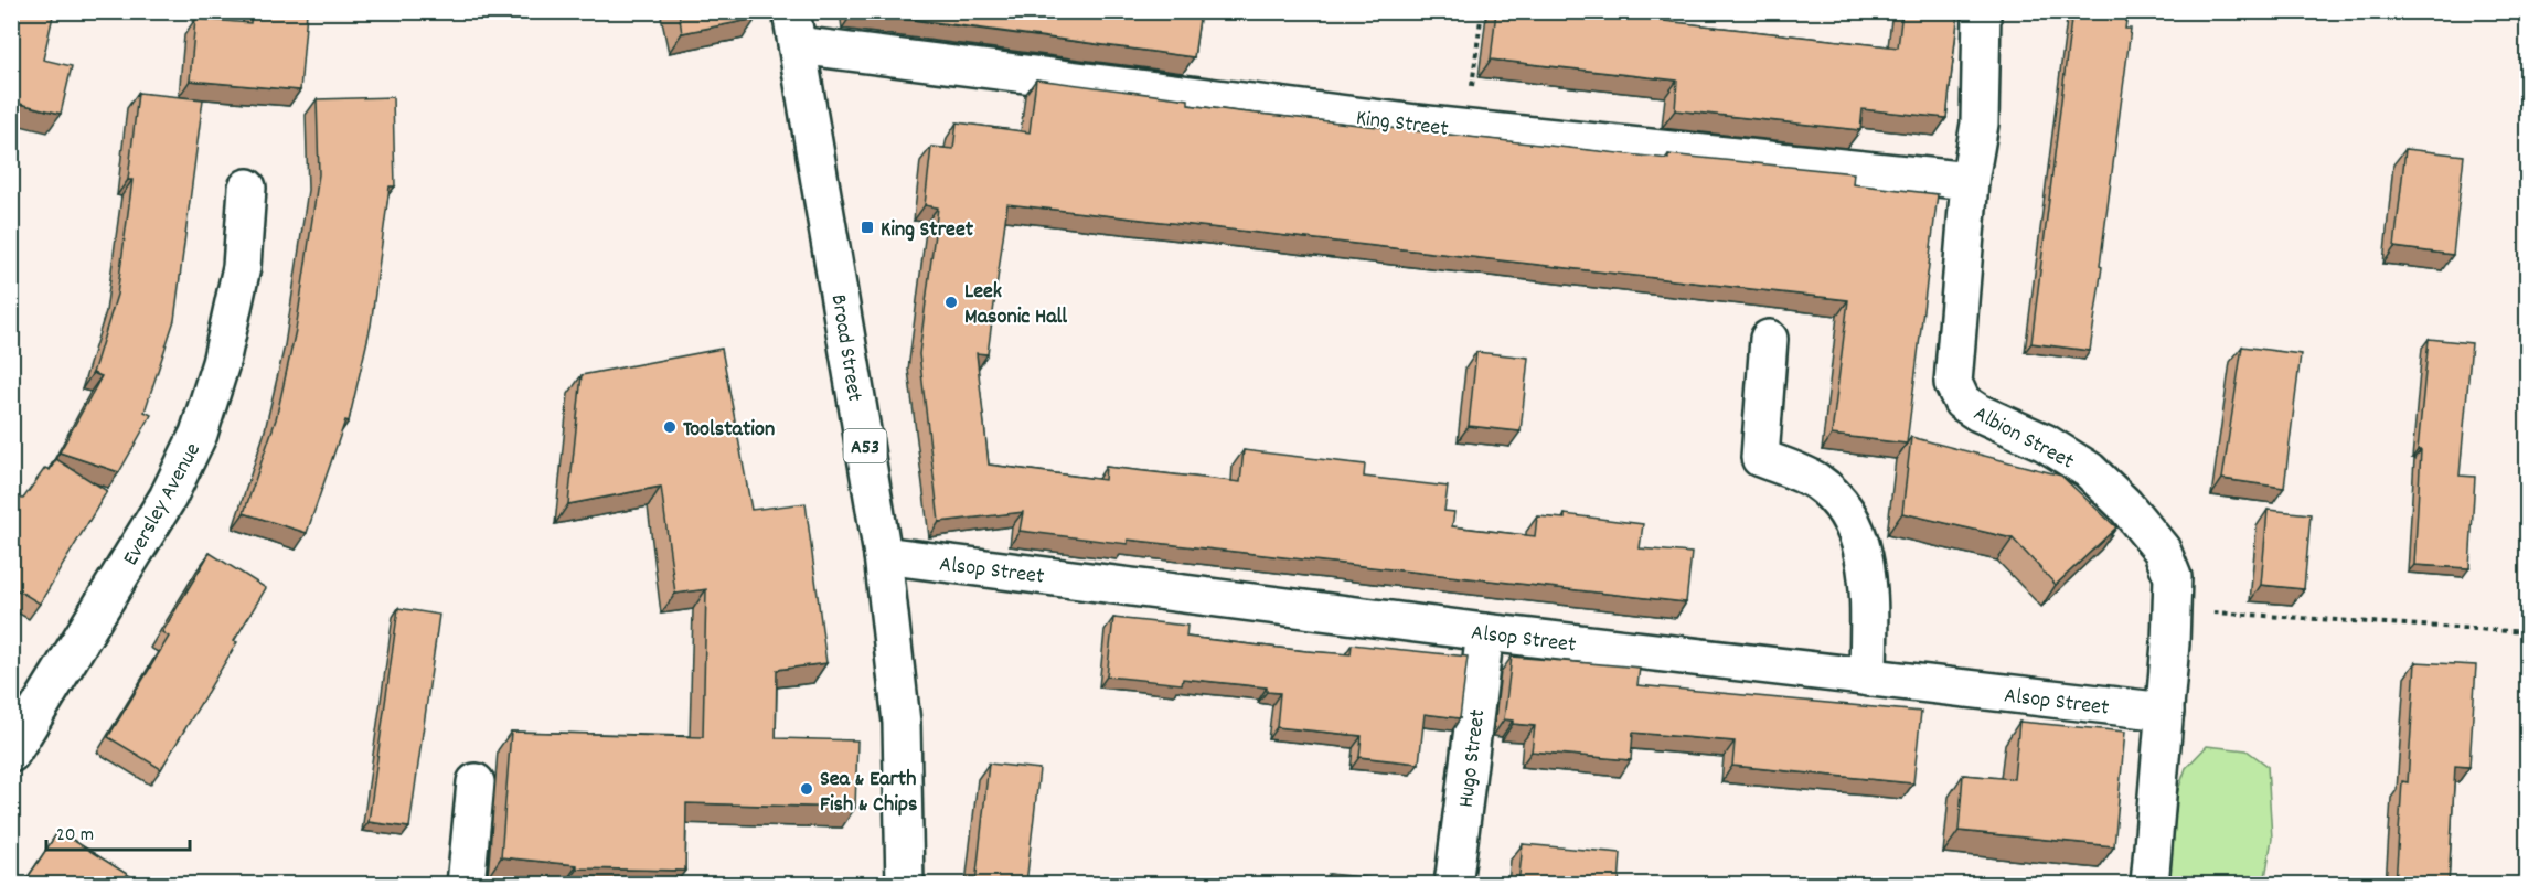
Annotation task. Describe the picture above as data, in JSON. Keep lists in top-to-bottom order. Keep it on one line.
{"streets":{"main road":["King Street","Broad Street","Albion Street","A53","Eversley Avenue","Alsop Street","Hugo Street"]},"crossings":[["King Street","Broad Street"],["King Street","Albion Street"],["Broad Street","Alsop Street"],["Albion Street","Alsop Street"],["Alsop Street","Hugo Street"]],"places":{"transit":["King Street"],"other":["Leek Masonic Hall","Toolstation","Sea & Earth Fish & Chips"]},"scale_bar":"20 m"}
